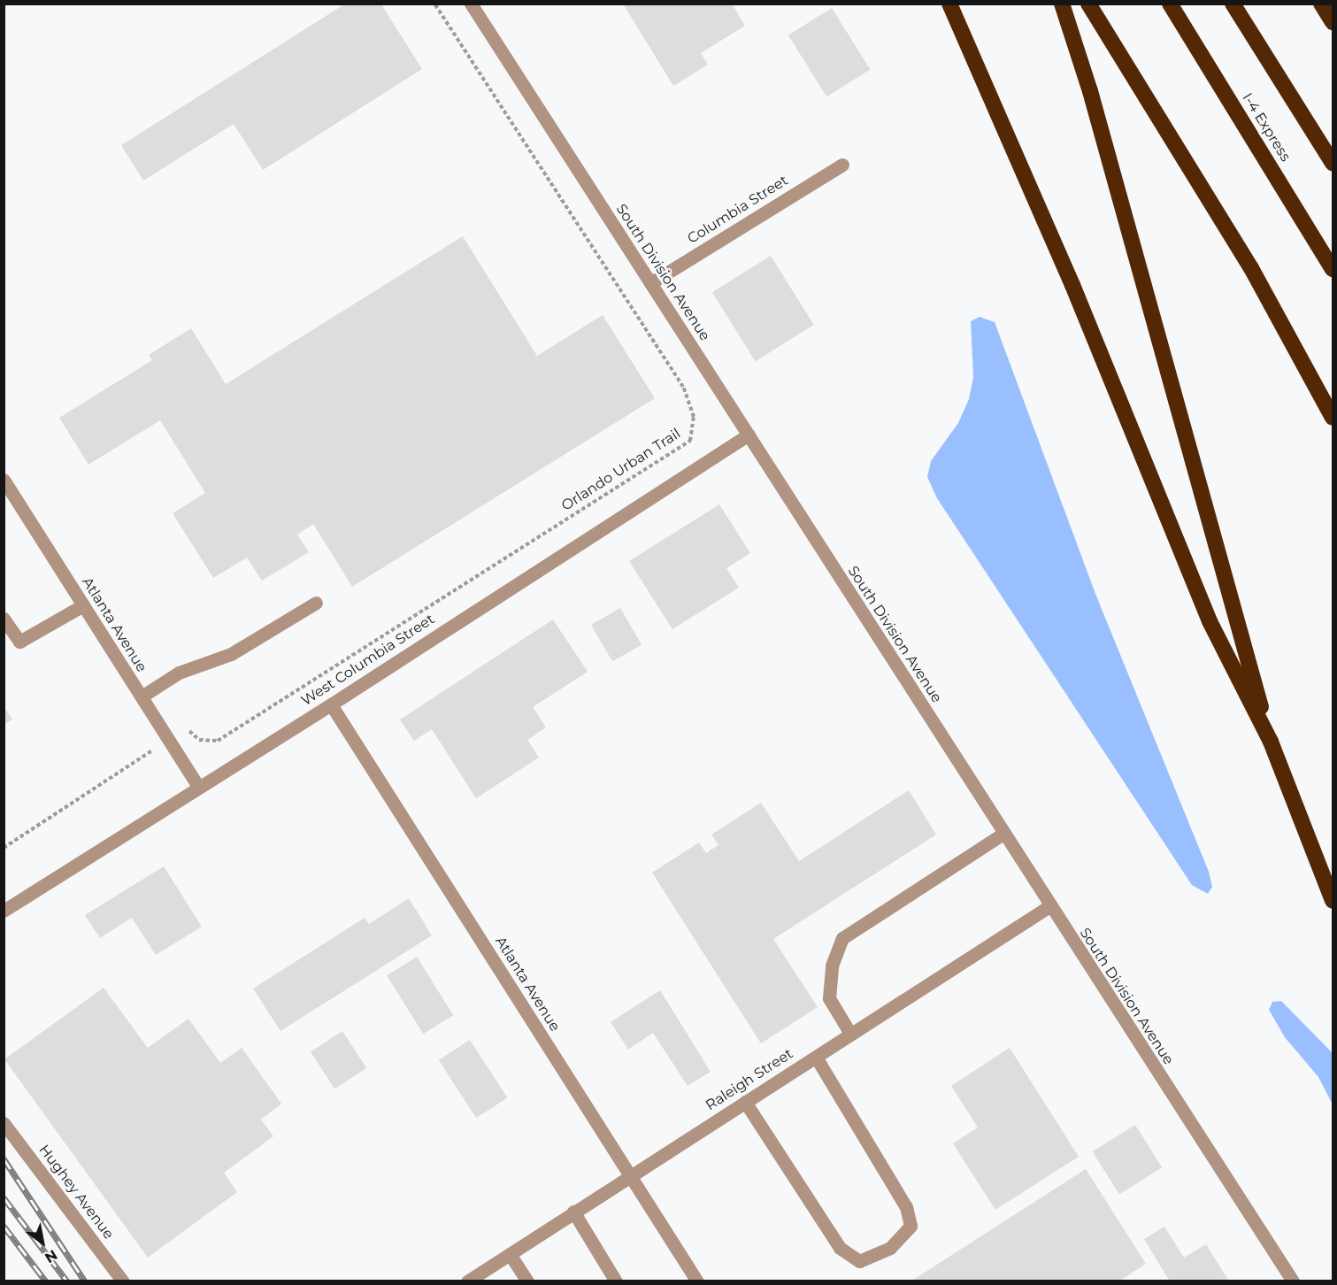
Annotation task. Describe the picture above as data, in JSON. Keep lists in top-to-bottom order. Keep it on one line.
{"streets":{"highway":["I-4 Express"],"street":["Columbia Street","South Division Avenue","Atlanta Avenue","West Columbia Street","Raleigh Street","Hughey Avenue"],"path":["Orlando Urban Trail"]},"crossings":[["Columbia Street","South Division Avenue"],["South Division Avenue","West Columbia Street"],["South Division Avenue","Raleigh Street"],["Atlanta Avenue","West Columbia Street"],["Atlanta Avenue","Raleigh Street"]],"north":"bottom right"}
